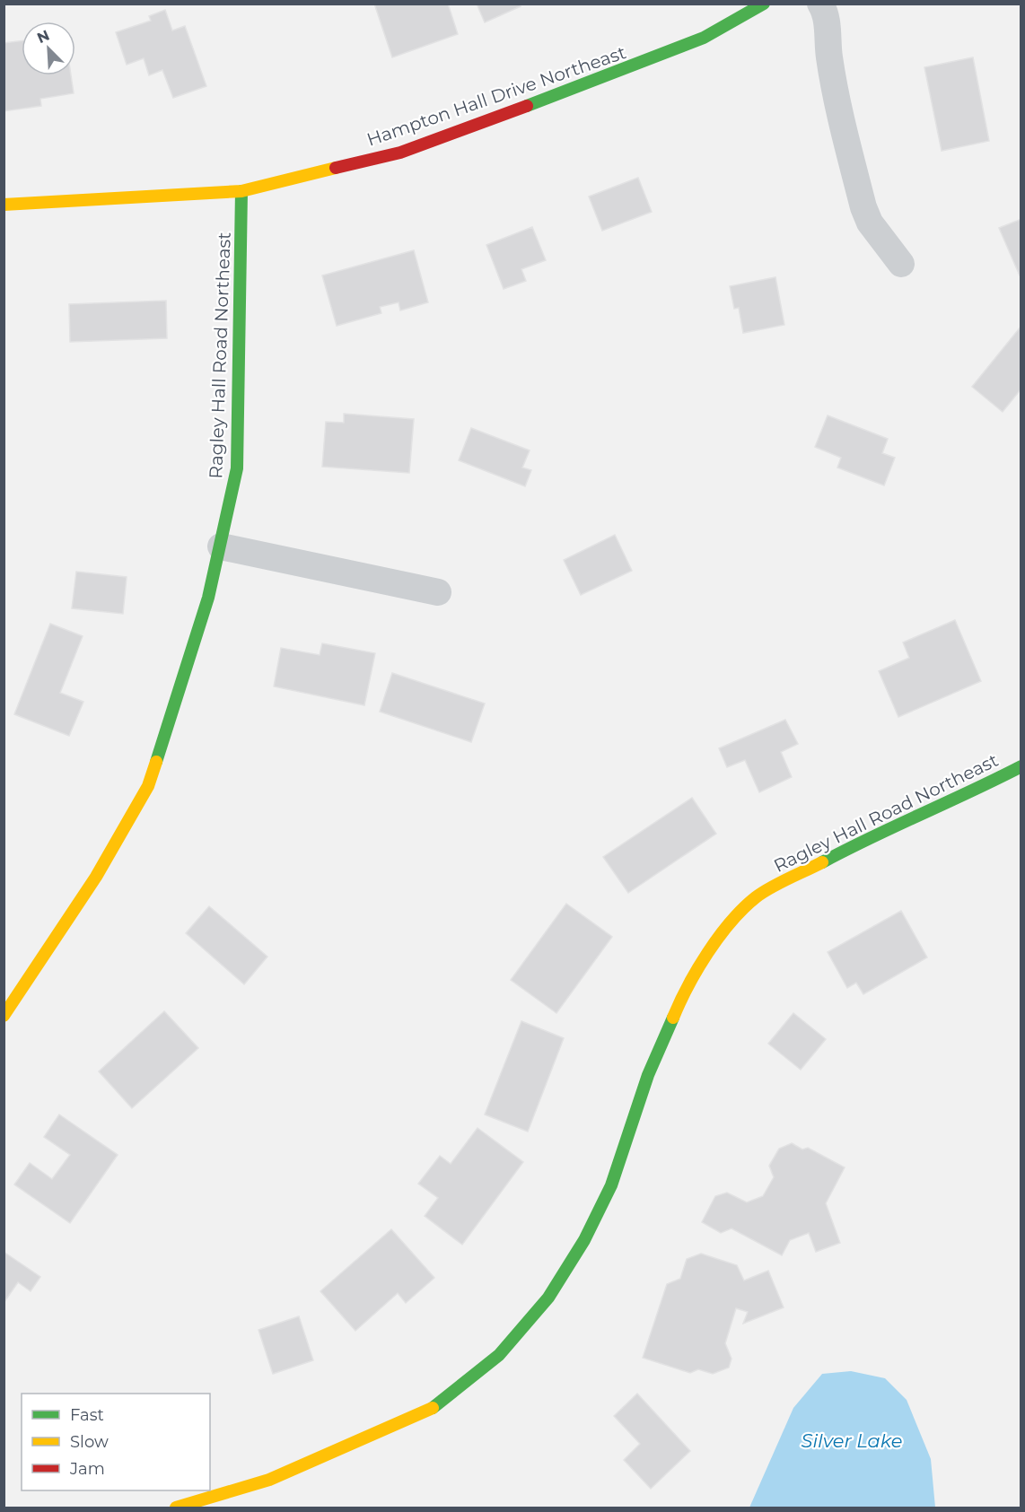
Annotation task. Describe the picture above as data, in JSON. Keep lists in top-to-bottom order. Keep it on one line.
{"streets":{"street":["Hampton Hall Drive Northeast","Ragley Hall Road Northeast"]},"crossings":[["Hampton Hall Drive Northeast","Ragley Hall Road Northeast"]],"water":["Silver Lake"],"legend":["Fast","Slow","Jam"],"north":"top left"}
